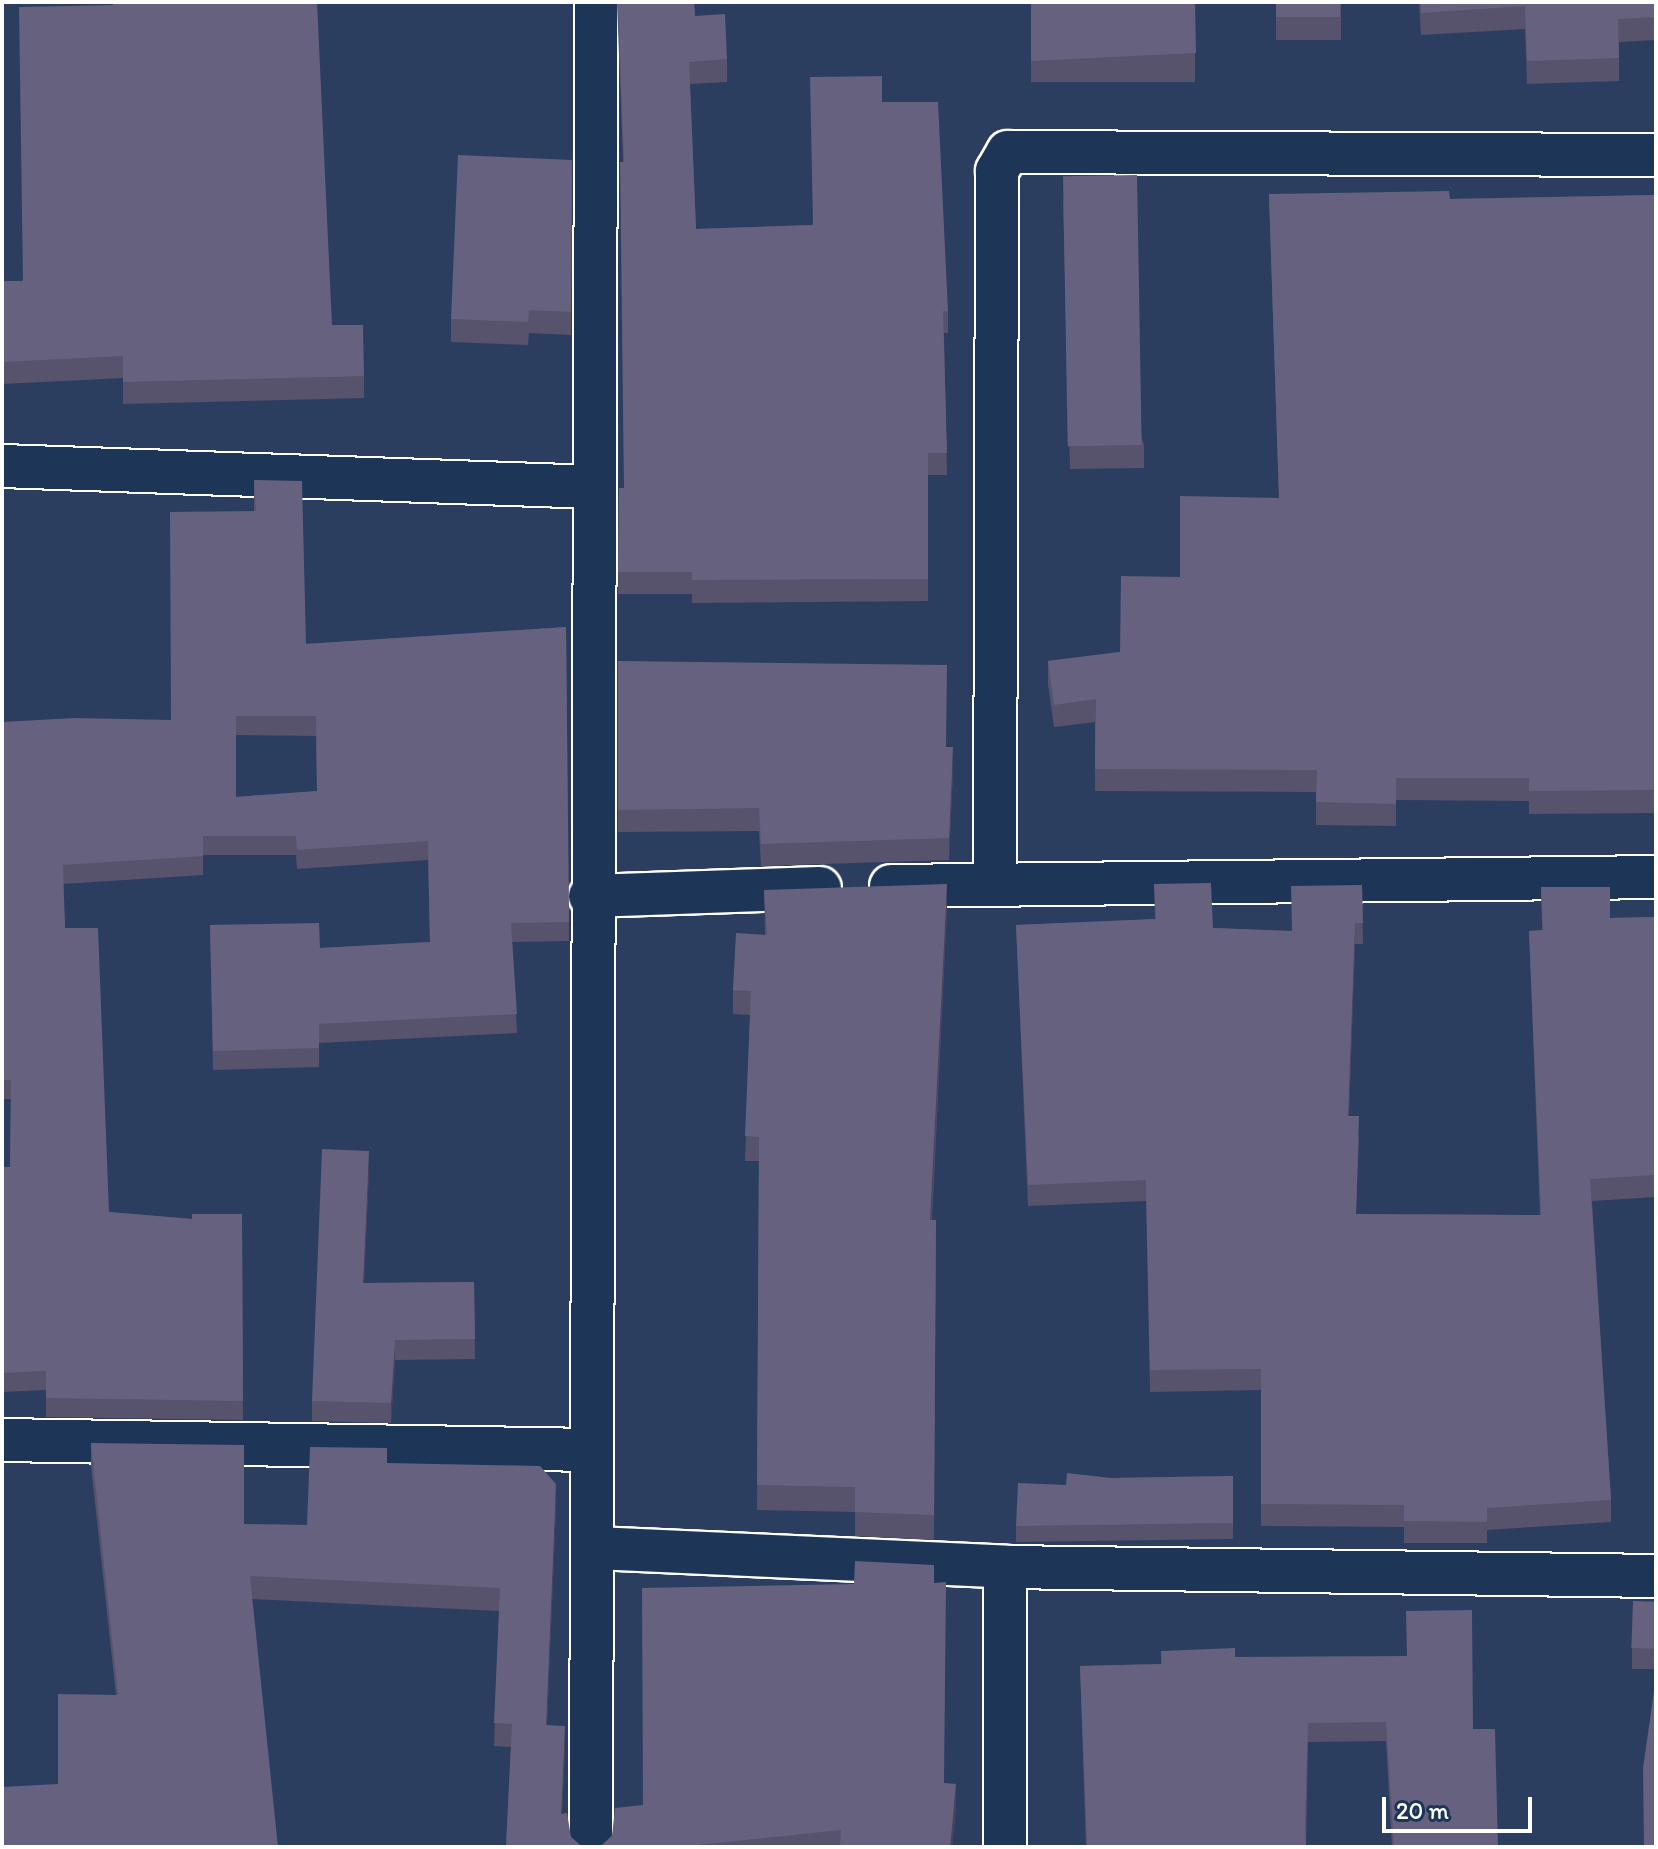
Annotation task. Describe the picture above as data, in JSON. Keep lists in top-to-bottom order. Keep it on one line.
{"scale_bar":"20 m"}
